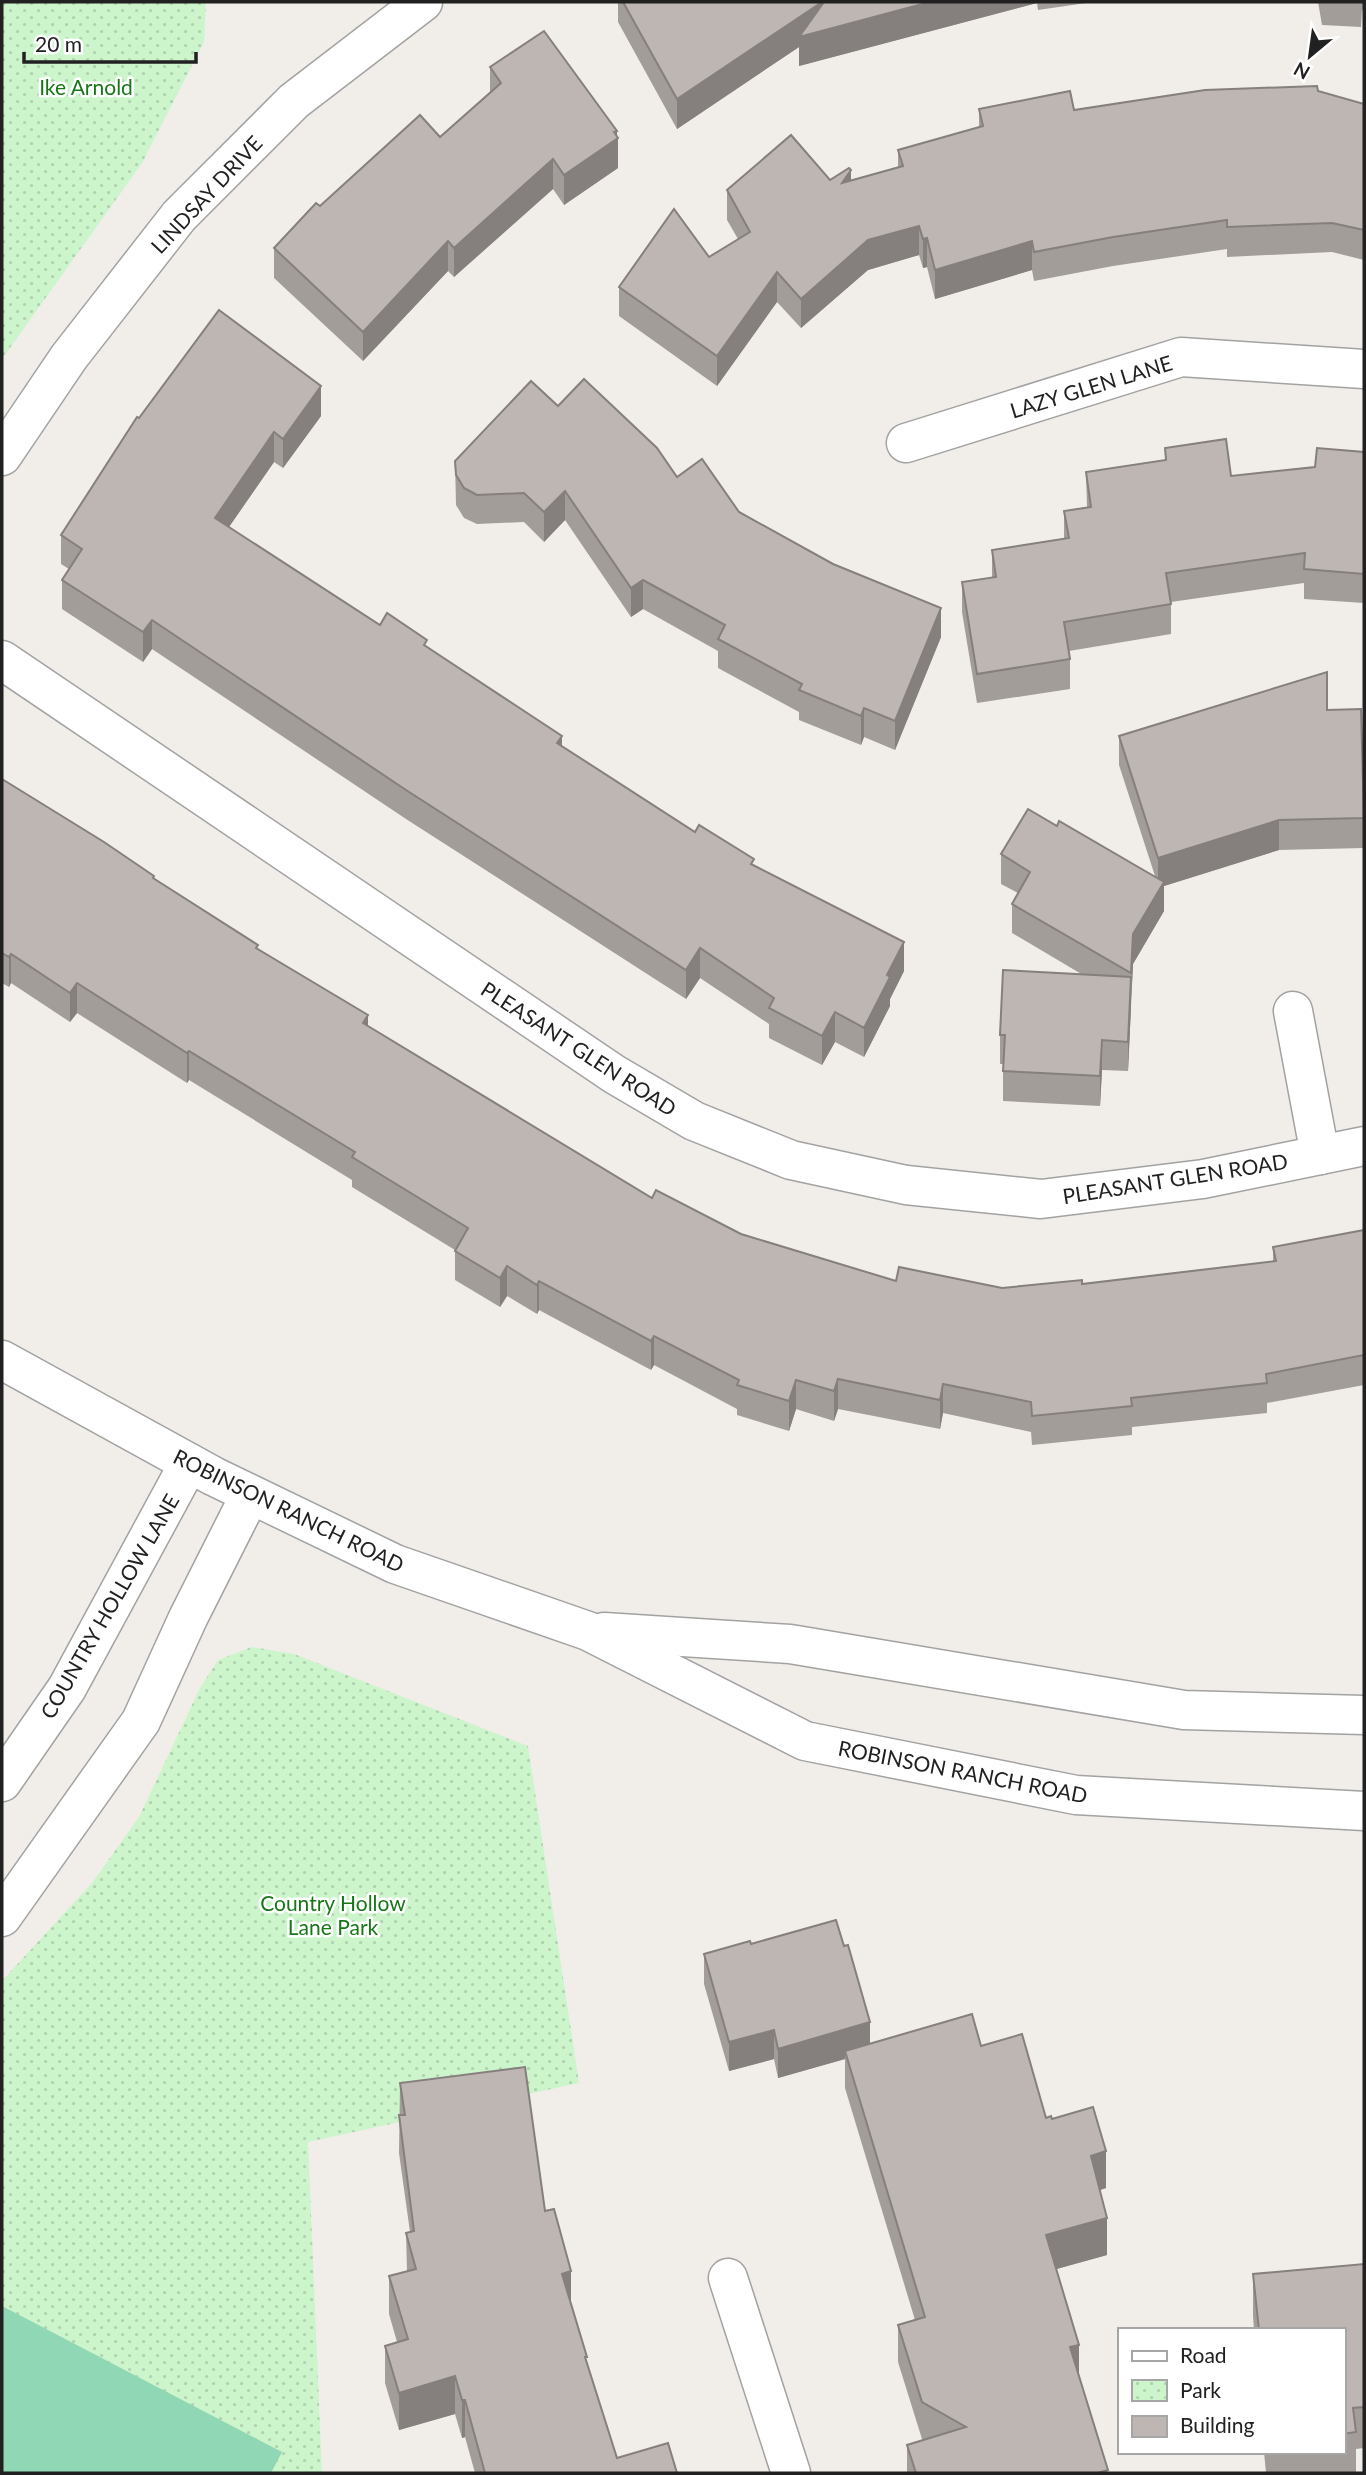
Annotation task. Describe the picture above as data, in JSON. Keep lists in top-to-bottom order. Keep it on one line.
{"streets":{"street":["LINDSAY DRIVE","LAZY GLEN LANE","PLEASANT GLEN ROAD","ROBINSON RANCH ROAD","COUNTRY HOLLOW LANE"]},"crossings":[["ROBINSON RANCH ROAD","COUNTRY HOLLOW LANE"]],"parks":["Ike Arnold","Country Hollow Lane Park"],"legend":["Road","Park","Building"],"scale_bar":"20 m","north":"bottom left"}
